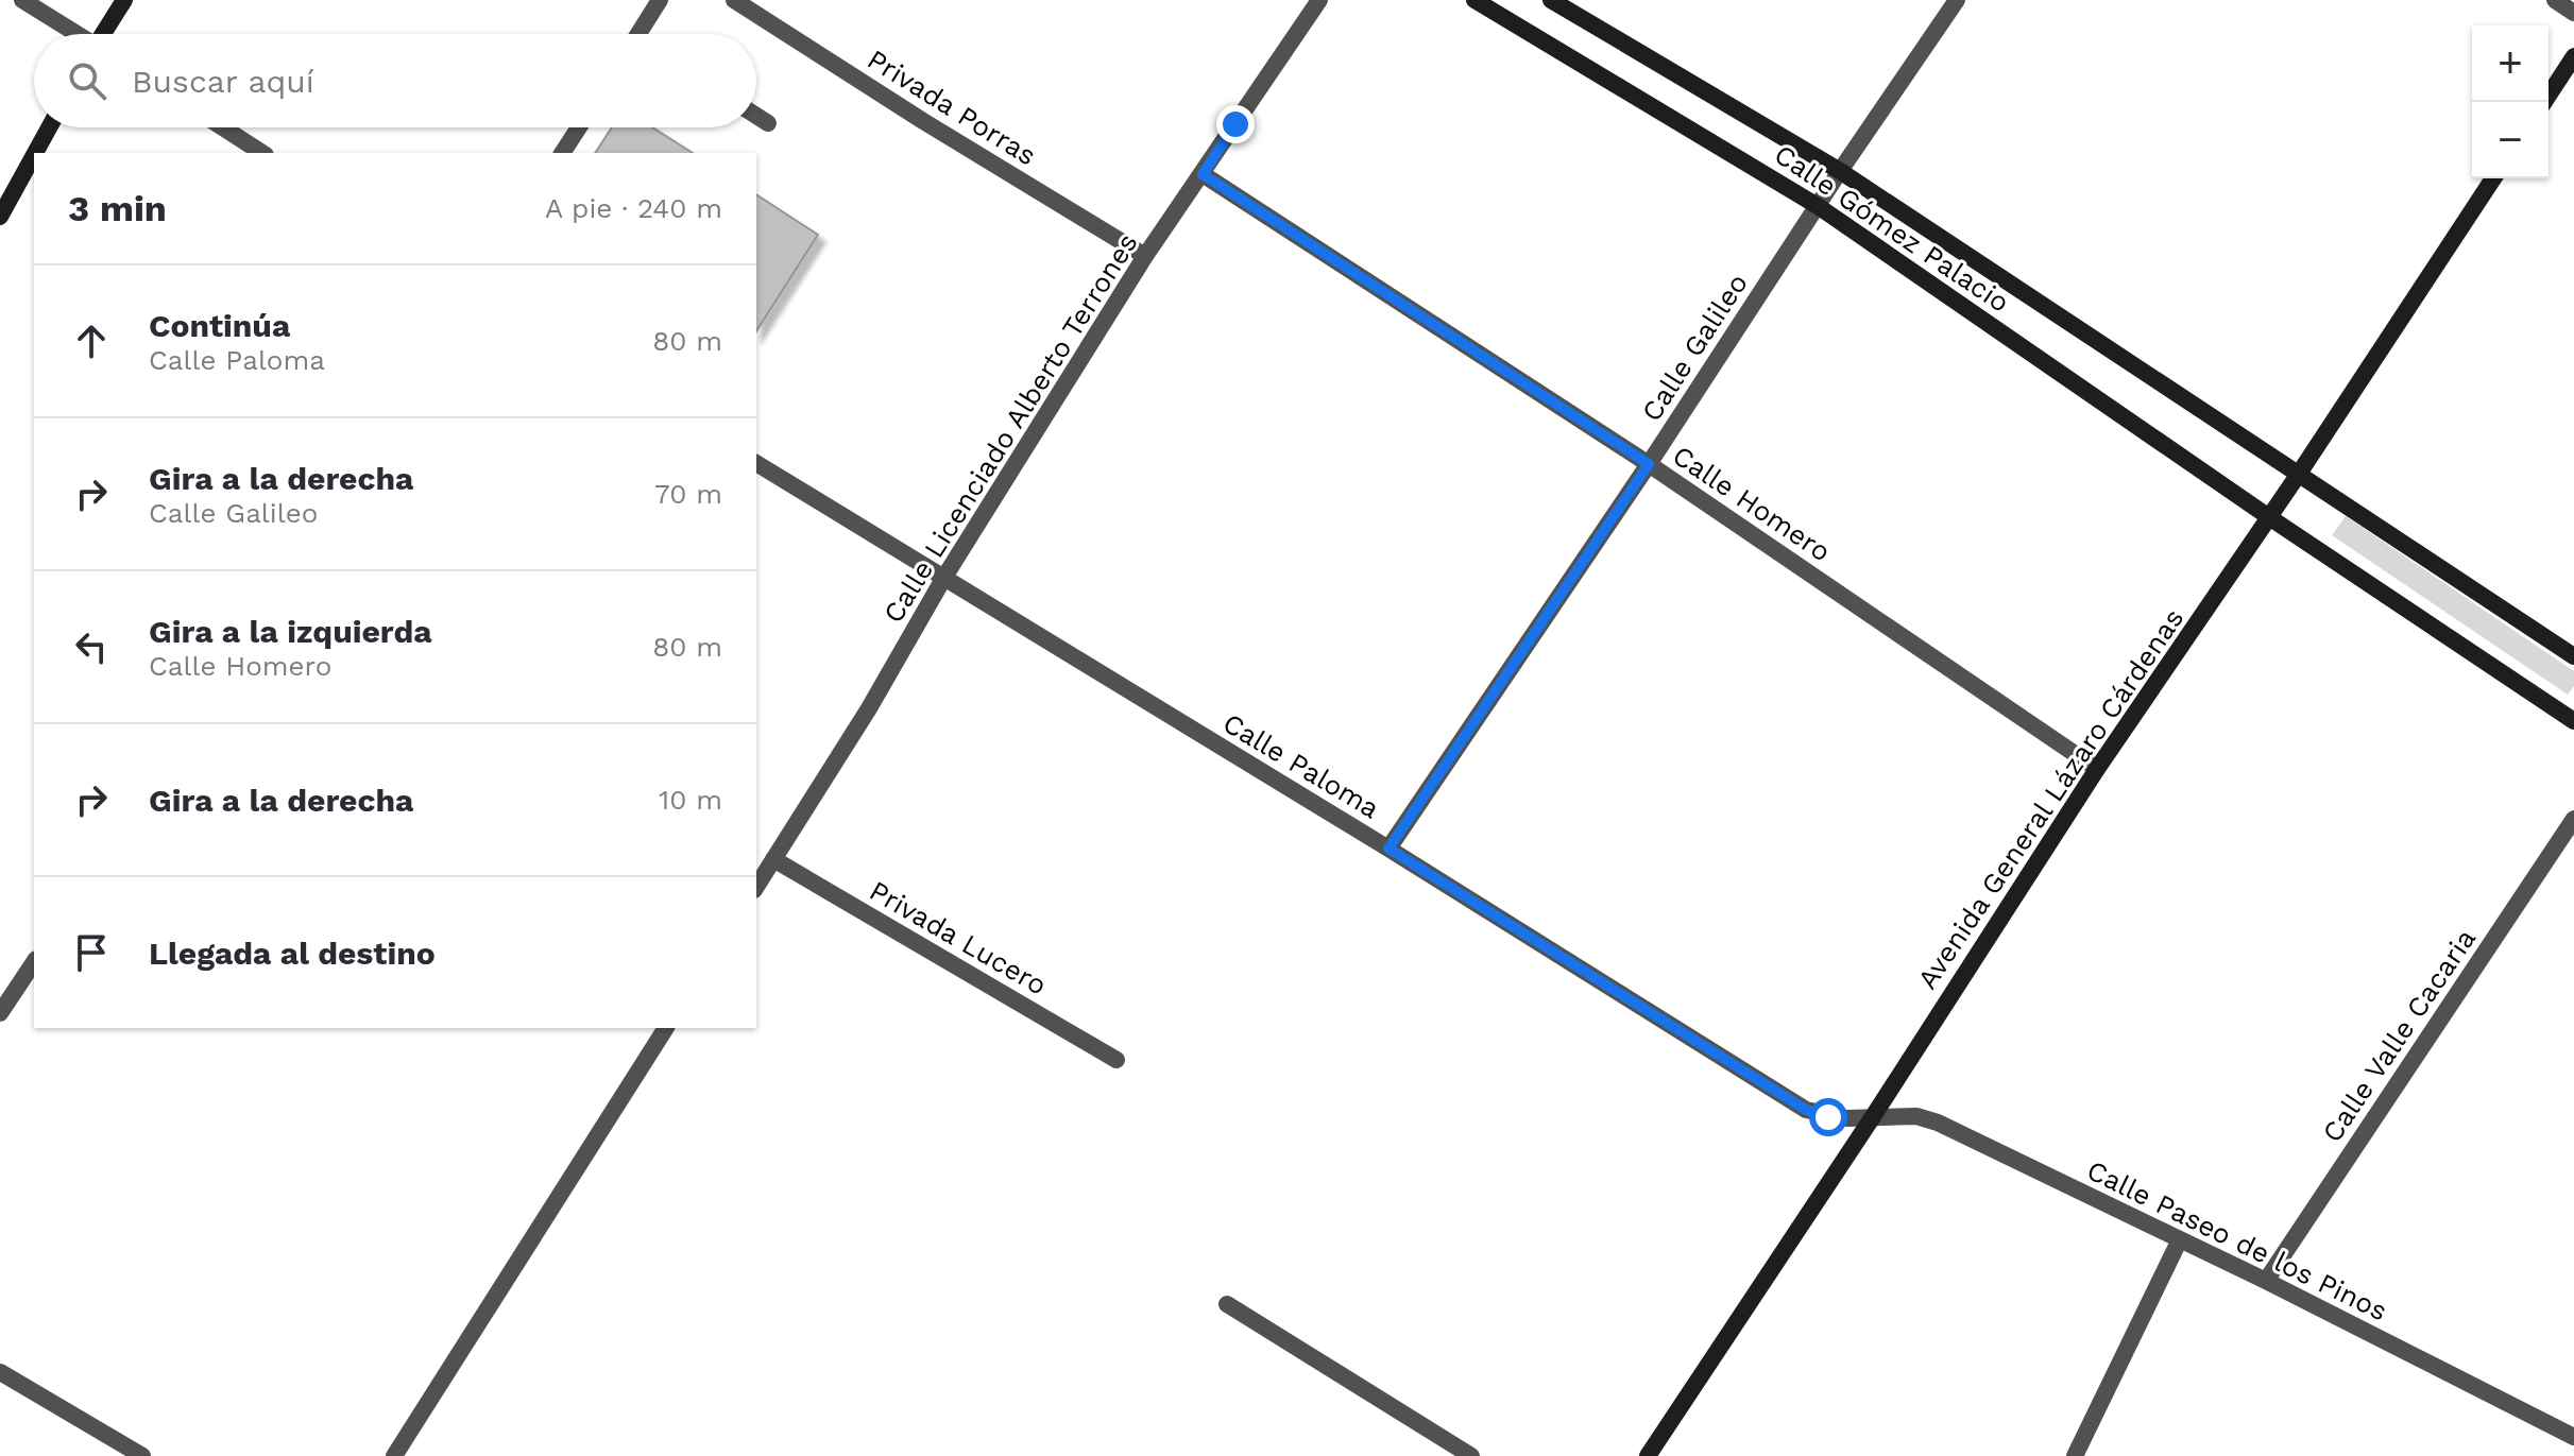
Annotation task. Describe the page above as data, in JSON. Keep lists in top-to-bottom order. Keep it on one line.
{"streets":{"street":["Privada Porras","Calle Gómez Palacio","Calle Galileo","Calle Licenciado Alberto Terrones","Calle Homero","Calle Paloma","Avenida General Lázaro Cárdenas","Privada Lucero","Calle Valle Cacaria","Calle Paseo de los Pinos"]},"crossings":[["Privada Porras","Calle Licenciado Alberto Terrones"],["Calle Gómez Palacio","Calle Galileo"],["Calle Gómez Palacio","Avenida General Lázaro Cárdenas"],["Calle Galileo","Calle Homero"],["Calle Galileo","Calle Paloma"],["Calle Licenciado Alberto Terrones","Calle Homero"],["Calle Licenciado Alberto Terrones","Calle Paloma"],["Calle Licenciado Alberto Terrones","Privada Lucero"],["Calle Homero","Avenida General Lázaro Cárdenas"],["Calle Paloma","Avenida General Lázaro Cárdenas"],["Calle Paloma","Calle Paseo de los Pinos"],["Avenida General Lázaro Cárdenas","Calle Paseo de los Pinos"],["Calle Valle Cacaria","Calle Paseo de los Pinos"]],"page":{"map_buttons":["+","−"],"search":"Buscar aquí","heading":["3 min","A pie · 240 m"],"list":[["Continúa","Calle Paloma","80 m"],["Gira a la derecha","Calle Galileo","70 m"],["Gira a la izquierda","Calle Homero","80 m"],["Gira a la derecha","10 m"],"Llegada al destino"]}}
